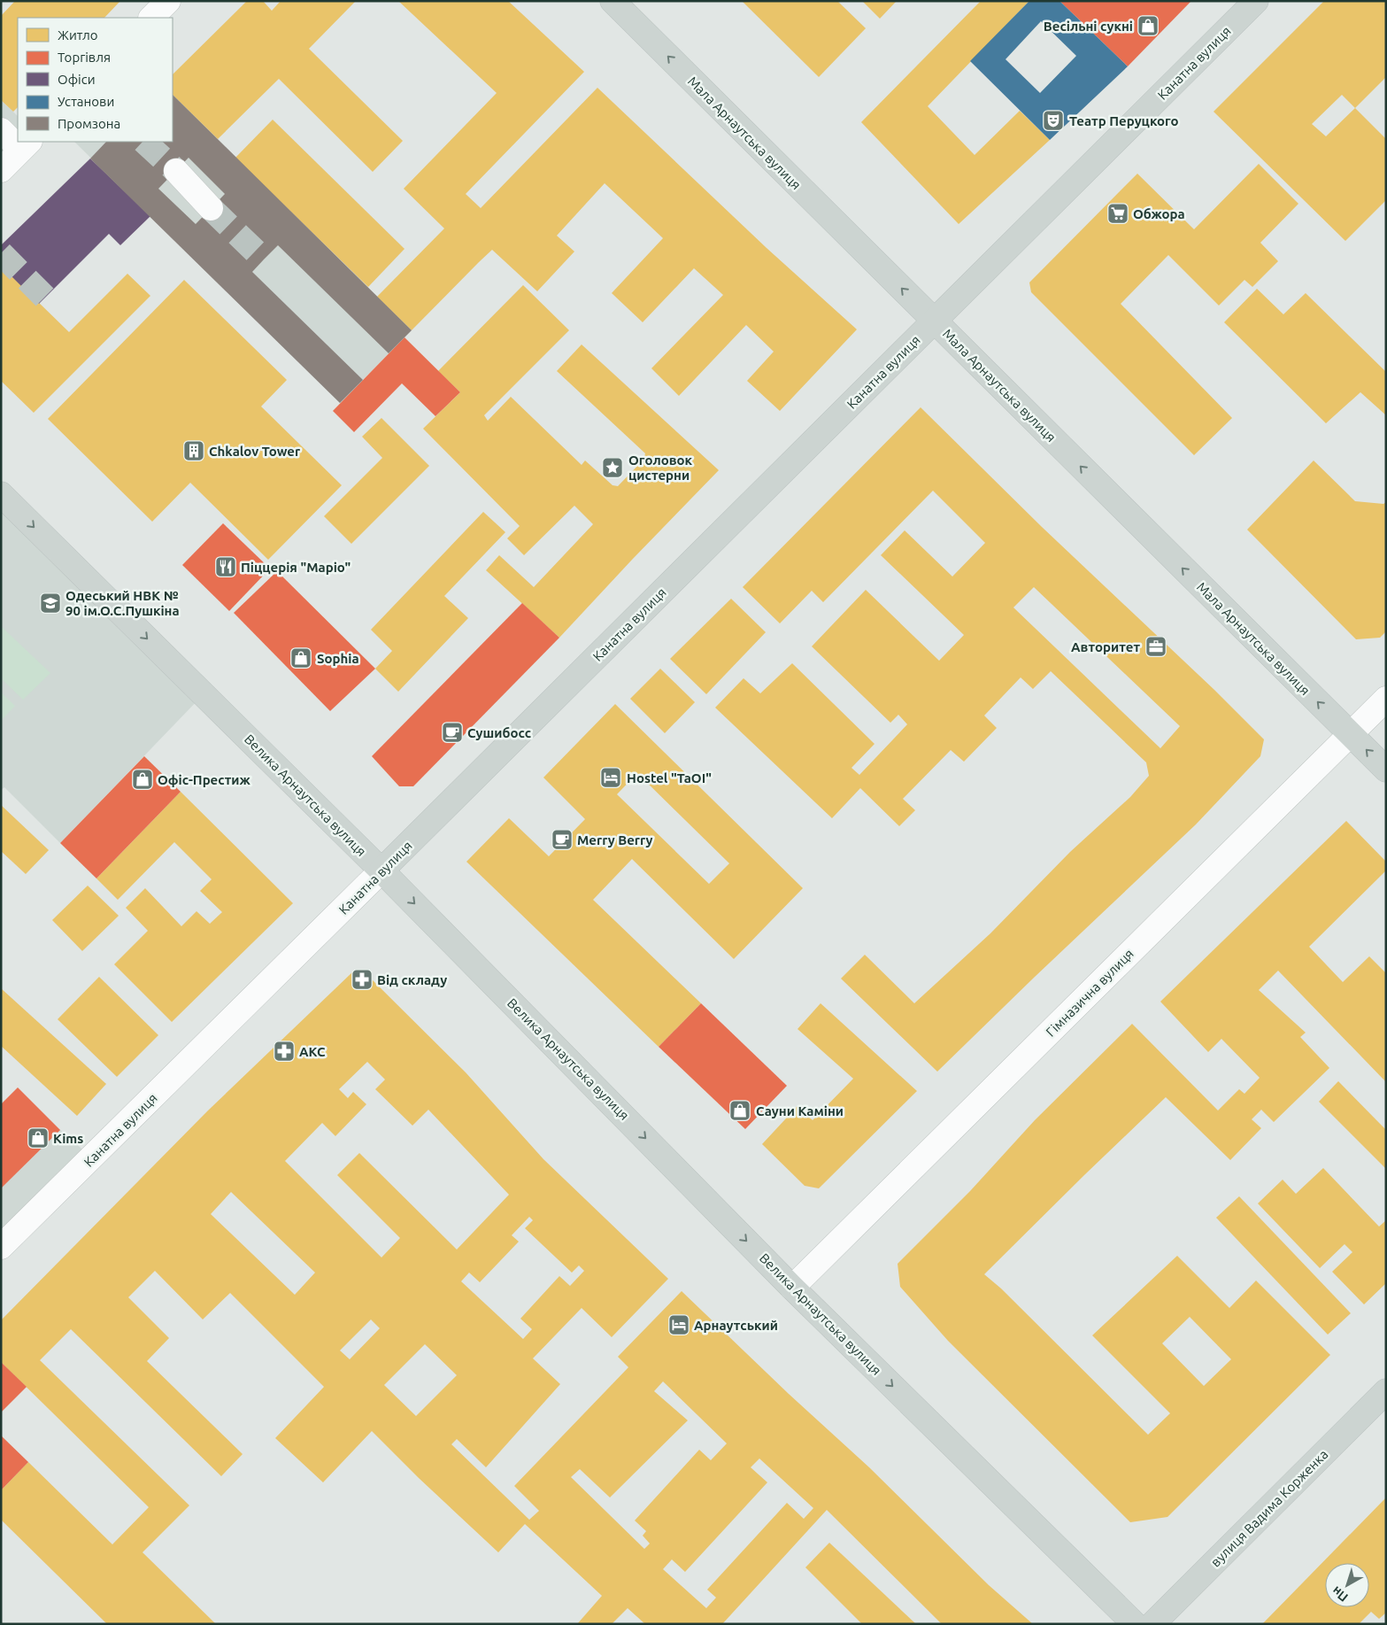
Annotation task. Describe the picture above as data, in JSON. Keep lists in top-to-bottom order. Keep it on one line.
{"streets":{"main road":["Канатна вулиця","Мала Арнаутська вулиця","Велика Арнаутська вулиця","вулиця Вадима Корженка"],"street":["Гімназична вулиця"]},"crossings":[["Канатна вулиця","Мала Арнаутська вулиця"],["Канатна вулиця","Велика Арнаутська вулиця"],["Мала Арнаутська вулиця","Гімназична вулиця"],["Велика Арнаутська вулиця","Гімназична вулиця"]],"one_way":["Мала Арнаутська вулиця","Велика Арнаутська вулиця"],"places":{"shop":["Весільні сукні","Sophia","Офіс-Престиж","Сауни Каміни","Kims"],"theatre":["Театр Перуцкого"],"supermarket":["Обжора"],"building":["Chkalov Tower"],"place":["Оголовок цистерни"],"restaurant":["Піццерія \"Маріо\""],"school or university":["Одеський НВК № 90 ім.О.С.Пушкіна"],"office":["Авторитет"],"cafe":["Сушибосс","Merry Berry"],"hotel":["Hostel \"TaOI\"","Арнаутський"],"pharmacy":["Від складу","АКС"]},"legend":["Житло","Торгівля","Офіси","Установи","Промзона"],"north":"bottom left"}
